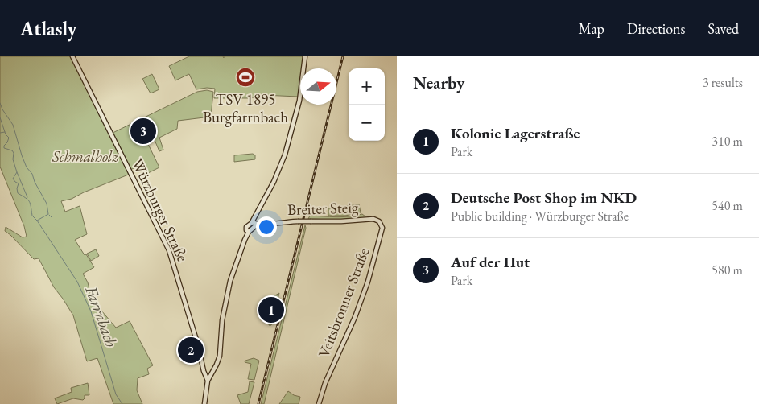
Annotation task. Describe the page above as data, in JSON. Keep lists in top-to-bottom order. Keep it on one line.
{"streets":{"street":["Breiter Steig","Würzburger Straße","Veitsbronner Straße"]},"crossings":[["Breiter Steig","Veitsbronner Straße"]],"water":["Farrnbach"],"parks":["Schmalholz"],"places":{"sports":["TSV 1895 Burgfarrnbach"]},"north":"right","page":{"header":"Atlasly","nav":["Map","Directions","Saved"],"heading":["Nearby","3 results"],"map_buttons":["+","−"],"list":[{"mark":"1","name":"Kolonie Lagerstraße","note":"Park","value":"310 m"},{"mark":"2","name":"Deutsche Post Shop im NKD","note":"Public building · Würzburger Straße","value":"540 m"},{"mark":"3","name":"Auf der Hut","note":"Park","value":"580 m"}],"pins":["3","1","2"]}}
